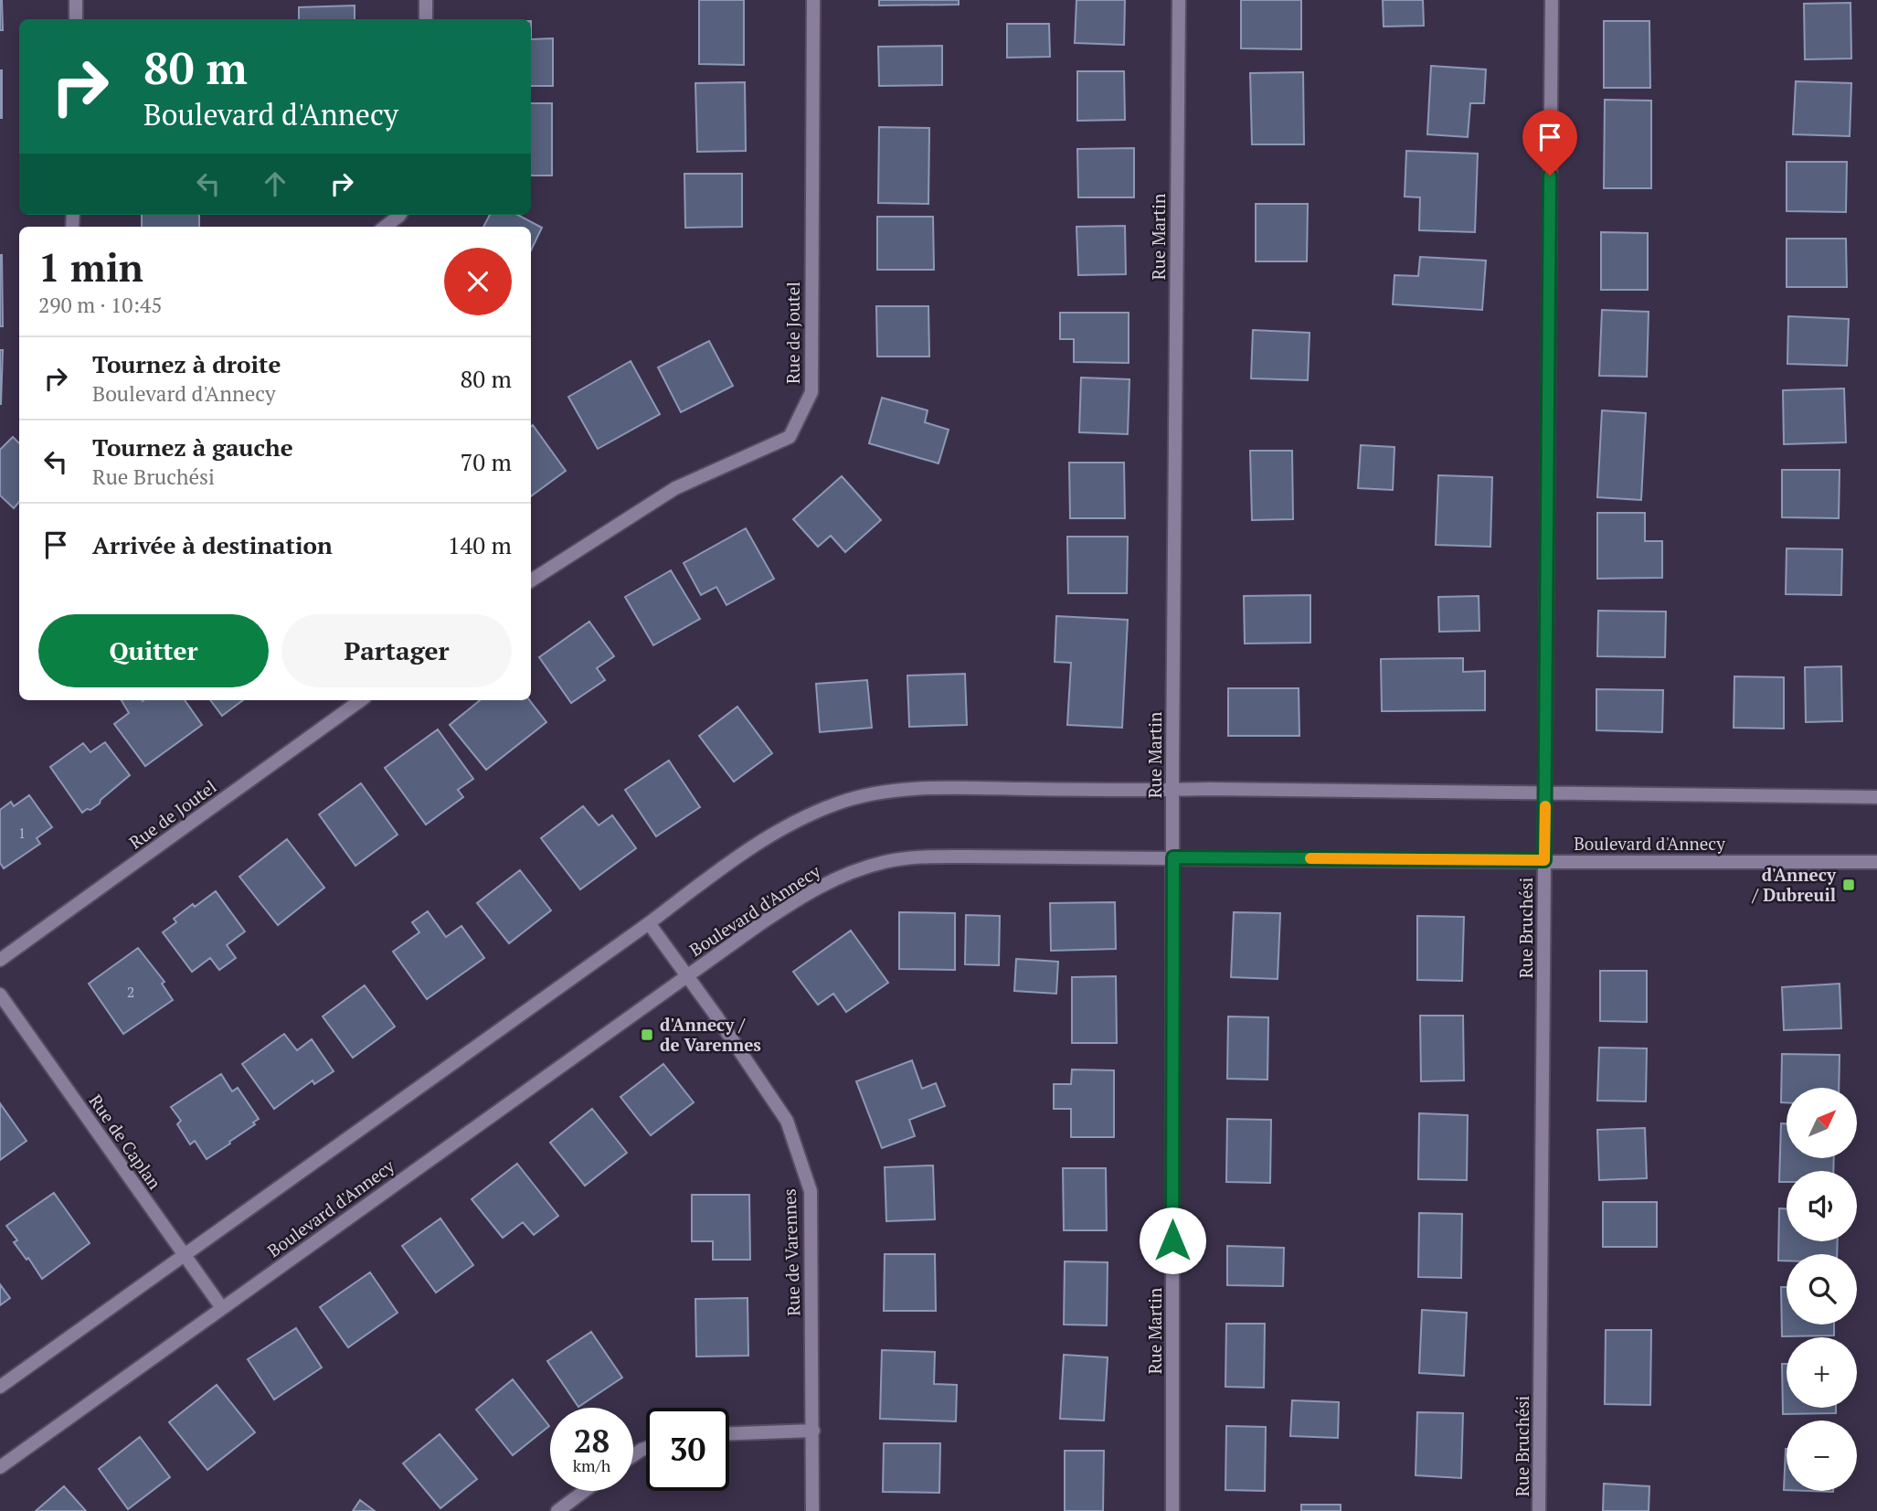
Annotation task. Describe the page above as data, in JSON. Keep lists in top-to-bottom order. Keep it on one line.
{"streets":{"street":["Rue Martin","Rue de Joutel","Boulevard d'Annecy","Rue Bruchési","Rue de Caplan","Rue de Varennes"]},"crossings":[["Rue Martin","Boulevard d'Annecy"],["Boulevard d'Annecy","Rue Bruchési"],["Boulevard d'Annecy","Rue de Caplan"],["Boulevard d'Annecy","Rue de Varennes"]],"places":{"transit":["d'Annecy / Dubreuil","d'Annecy / de Varennes"]},"house_numbers":["1","2"],"north":"top right","page":{"turn":["80 m","Boulevard d'Annecy"],"heading":["1 min","290 m · 10:45"],"list":[{"name":"Tournez à droite","note":"Boulevard d'Annecy","value":"80 m"},{"name":"Tournez à gauche","note":"Rue Bruchési","value":"70 m"},{"name":"Arrivée à destination","value":"140 m"}],"buttons":["Quitter","Partager"],"map_buttons":["+","−"],"speed":"28 km/h","limit":"30"}}
